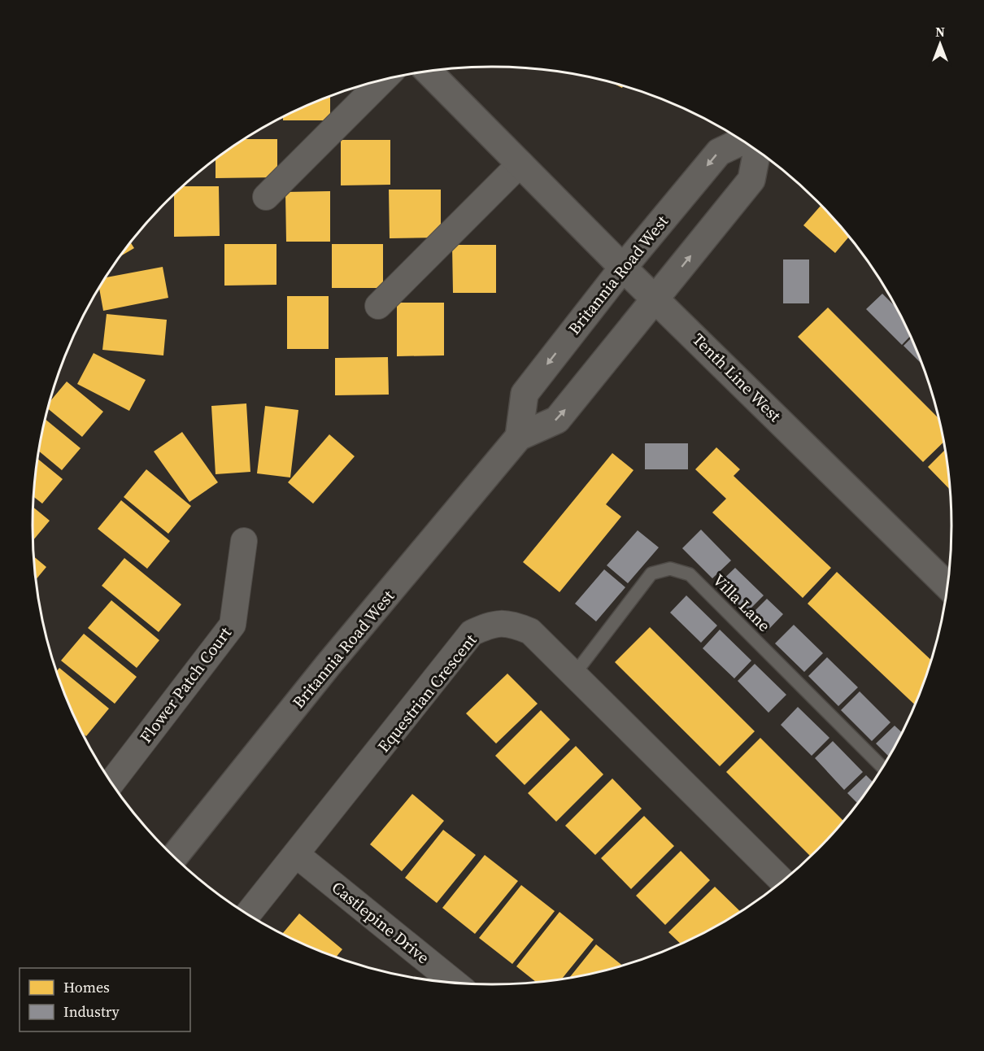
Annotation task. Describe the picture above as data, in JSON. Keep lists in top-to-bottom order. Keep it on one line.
{"streets":{"main road":["Britannia Road West","Tenth Line West"],"street":["Flower Patch Court","Equestrian Crescent","Castlepine Drive"],"lane":["Villa Lane"]},"crossings":[["Britannia Road West","Tenth Line West"],["Villa Lane","Equestrian Crescent"],["Equestrian Crescent","Castlepine Drive"]],"legend":["Homes","Industry"],"north":"top"}
